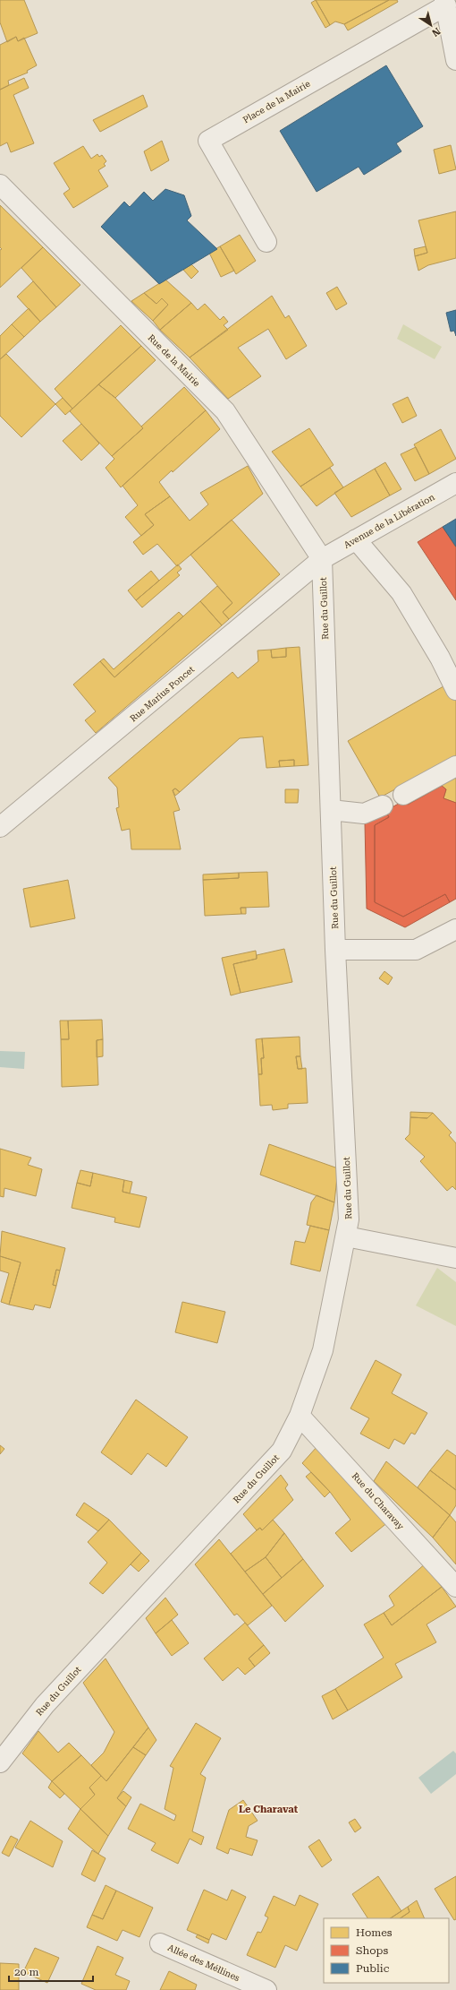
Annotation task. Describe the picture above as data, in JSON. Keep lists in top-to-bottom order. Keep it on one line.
{"streets":{"street":["Place de la Mairie","Rue de la Mairie","Avenue de la Libération","Rue du Guillot","Rue Marius Poncet","Rue du Charavay","Allée des Méllines"]},"crossings":[["Rue de la Mairie","Avenue de la Libération"],["Rue de la Mairie","Rue du Guillot"],["Rue de la Mairie","Rue Marius Poncet"],["Avenue de la Libération","Rue du Guillot"],["Avenue de la Libération","Rue Marius Poncet"],["Rue du Guillot","Rue Marius Poncet"],["Rue du Guillot","Rue du Charavay"]],"districts":["Le Charavat"],"legend":["Homes","Shops","Public"],"scale_bar":"20 m","north":"bottom right"}
